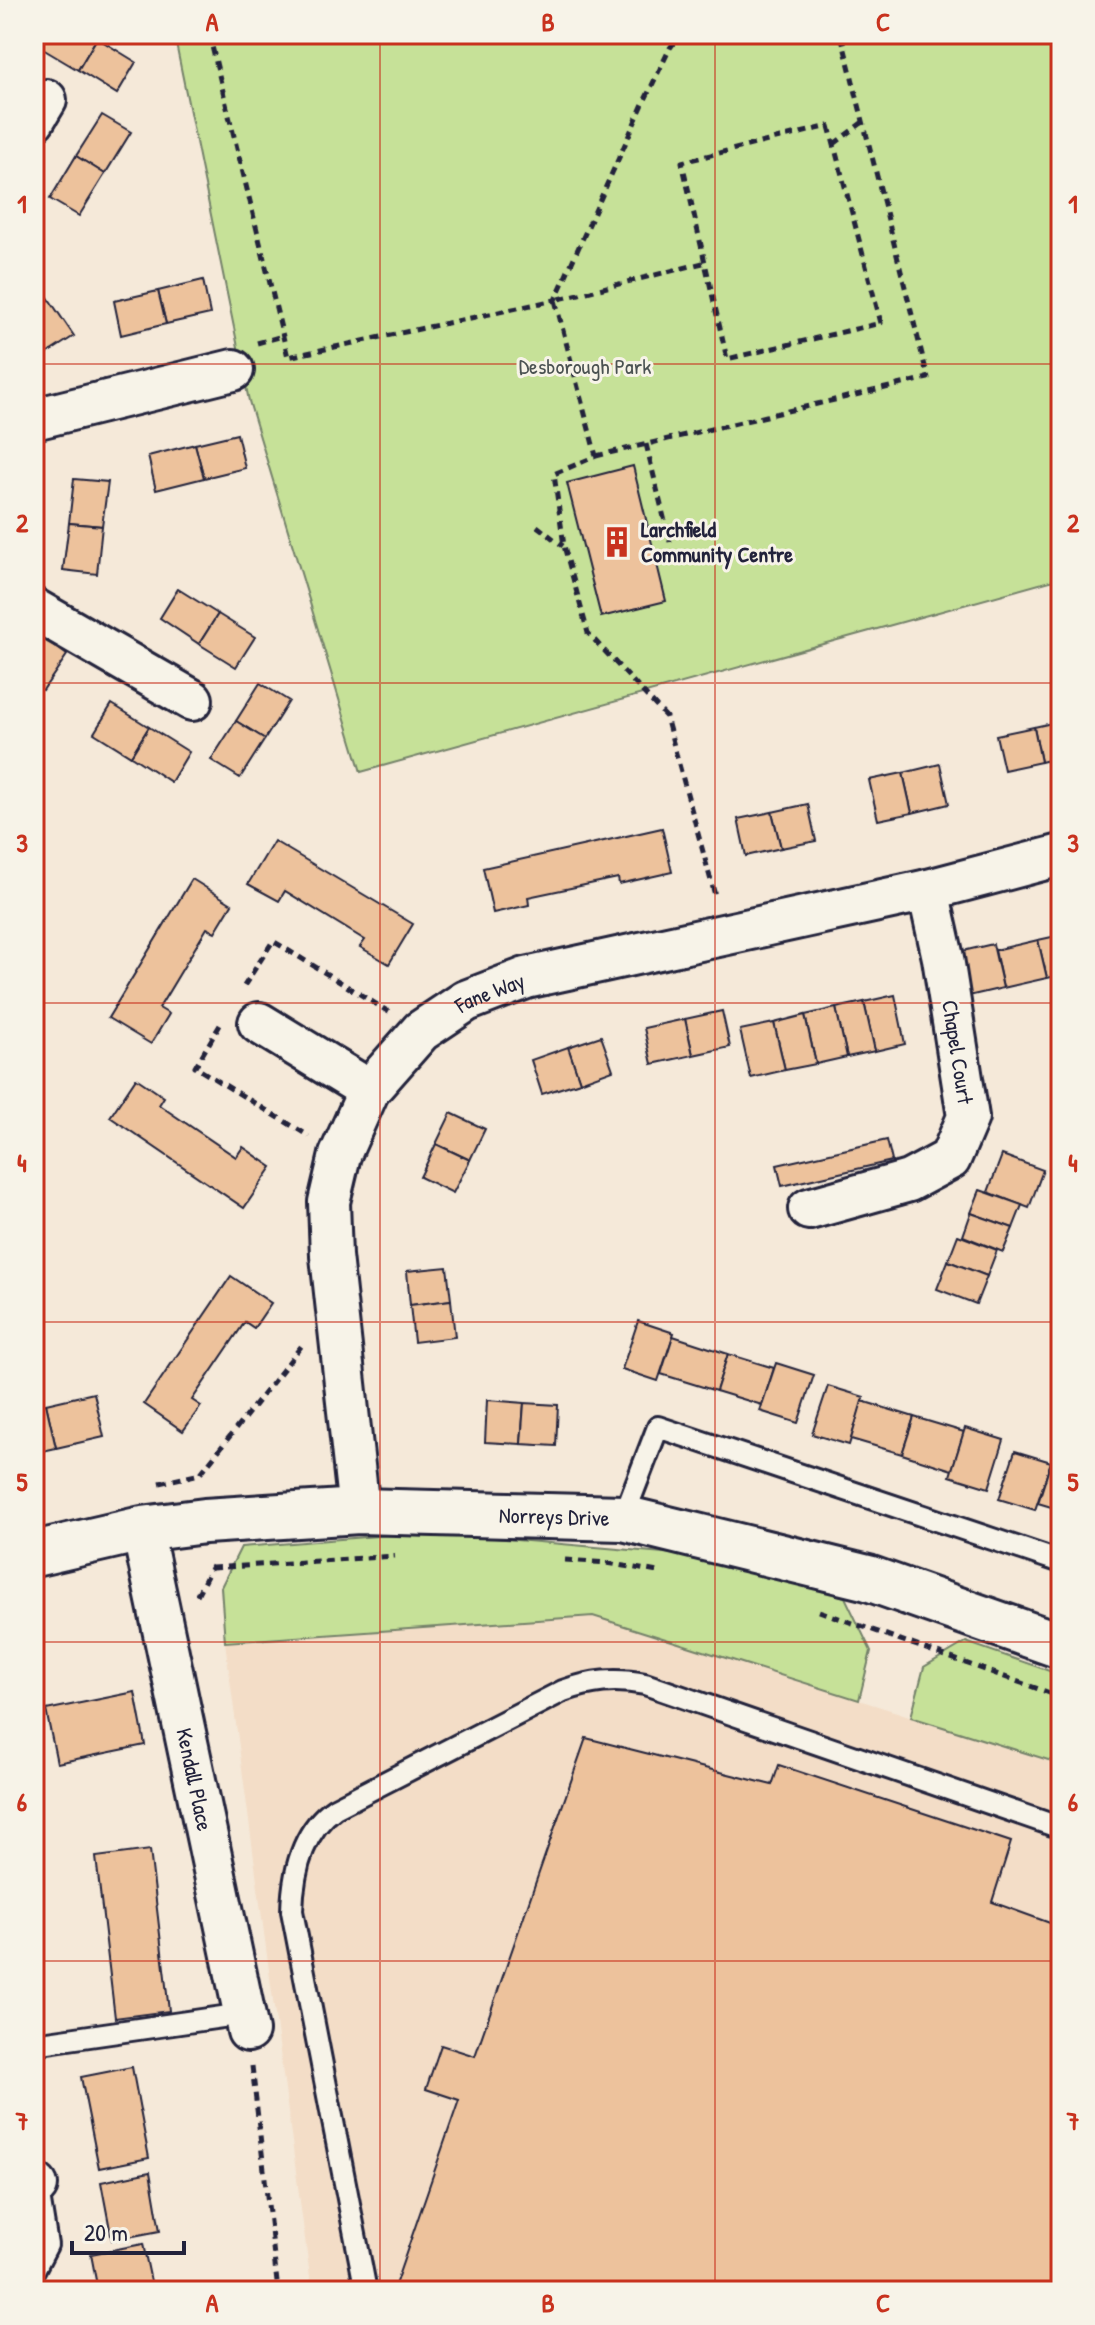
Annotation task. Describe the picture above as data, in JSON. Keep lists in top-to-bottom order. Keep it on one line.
{"streets":{"street":["Fane Way","Chapel Court","Norreys Drive","Kendall Place"]},"crossings":[["Fane Way","Chapel Court"],["Fane Way","Norreys Drive"],["Norreys Drive","Kendall Place"]],"parks":["Desborough Park"],"places":{"building":["Larchfield Community Centre"]},"scale_bar":"20 m","grid":{"columns":["A","B","C"],"rows":["1","2","3","4","5","6","7"]}}
